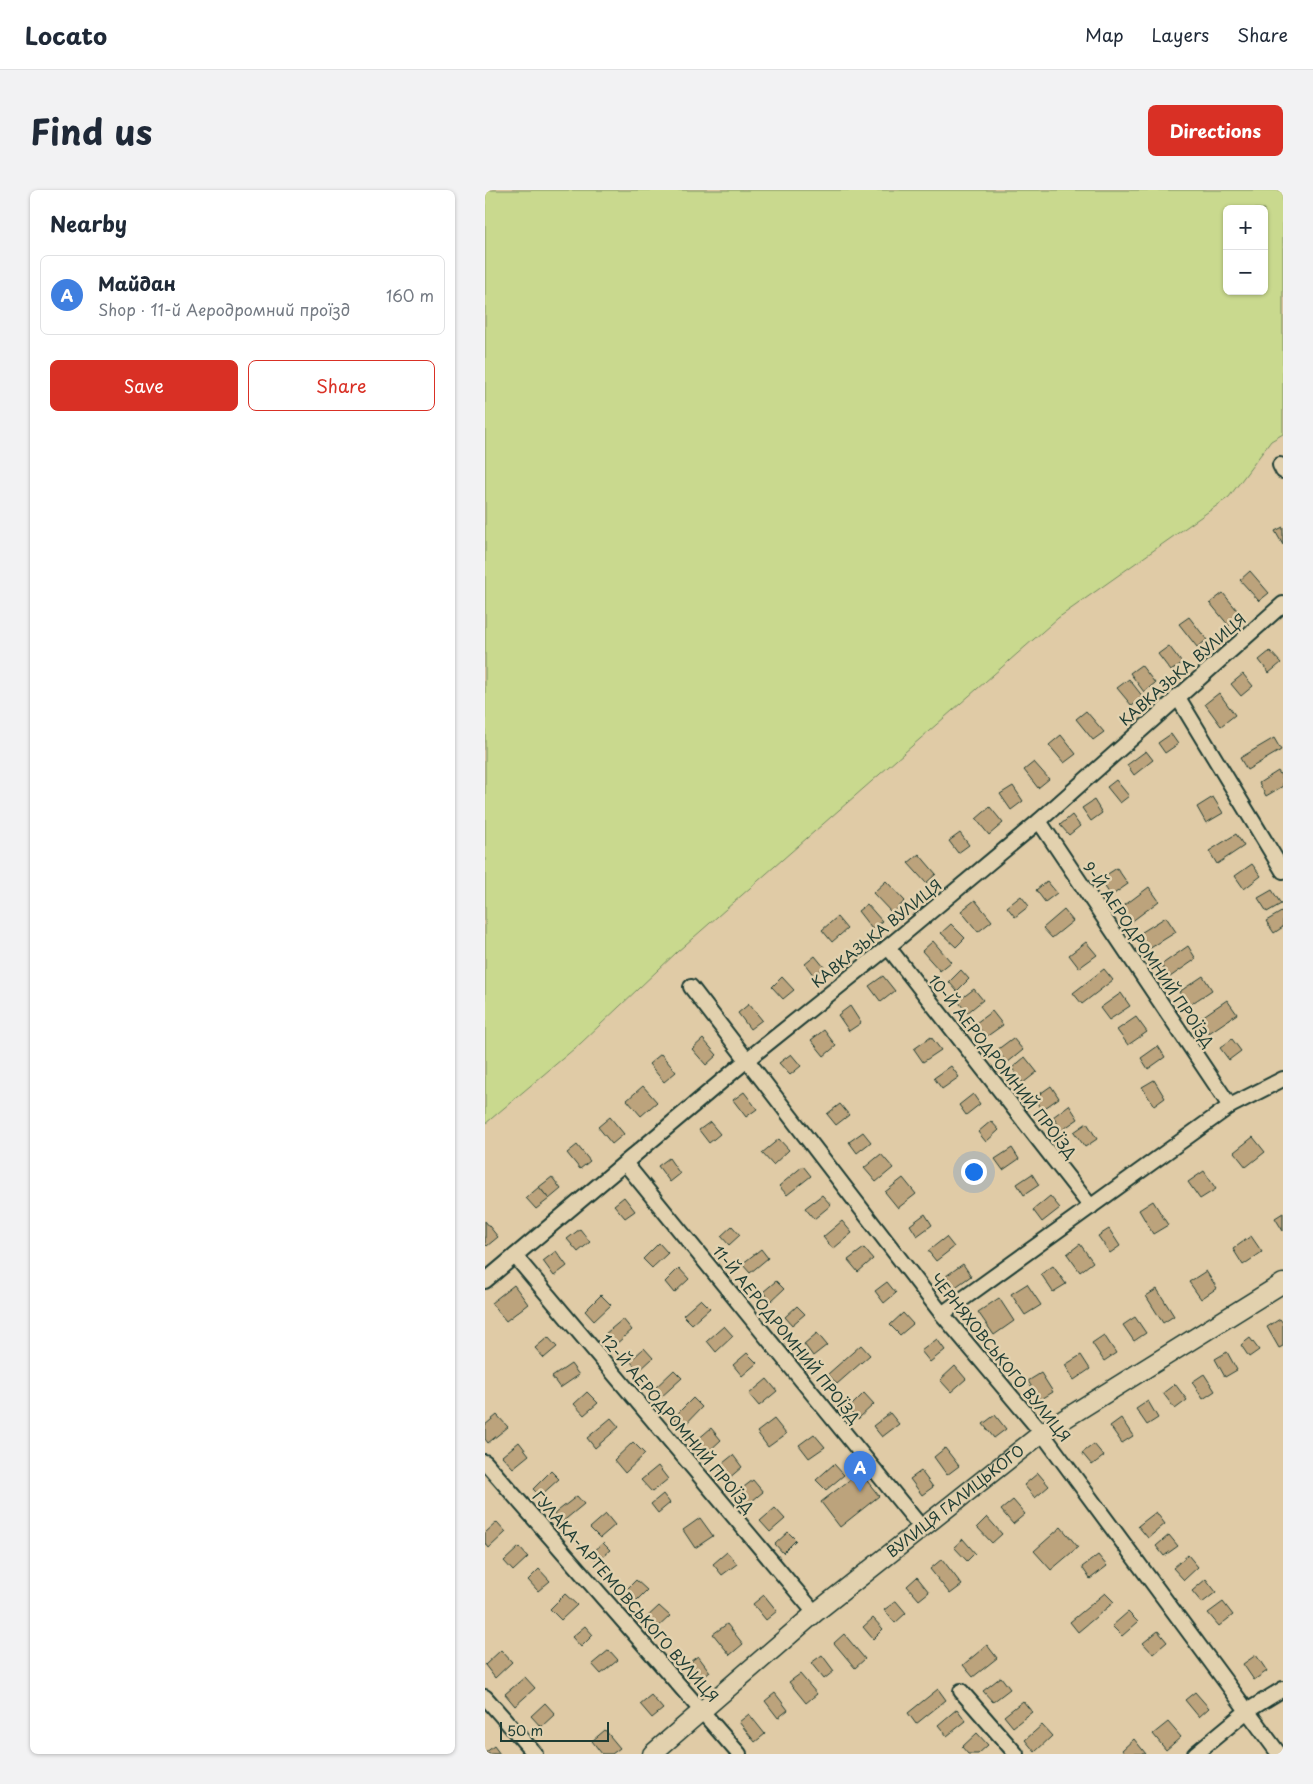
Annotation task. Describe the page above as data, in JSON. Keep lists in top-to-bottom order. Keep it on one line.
{"streets":{"street":["КАВКАЗЬКА ВУЛИЦЯ","9-Й АЕРОДРОМНИЙ ПРОЇЗД","10-Й АЕРОДРОМНИЙ ПРОЇЗД","11-Й АЕРОДРОМНИЙ ПРОЇЗД","ЧЕРНЯХОВСЬКОГО ВУЛИЦЯ","12-Й АЕРОДРОМНИЙ ПРОЇЗД","ВУЛИЦЯ ГАЛИЦЬКОГО","ГУЛАКА-АРТЕМОВСЬКОГО ВУЛИЦЯ"]},"crossings":[["КАВКАЗЬКА ВУЛИЦЯ","9-Й АЕРОДРОМНИЙ ПРОЇЗД"],["КАВКАЗЬКА ВУЛИЦЯ","10-Й АЕРОДРОМНИЙ ПРОЇЗД"],["КАВКАЗЬКА ВУЛИЦЯ","11-Й АЕРОДРОМНИЙ ПРОЇЗД"],["КАВКАЗЬКА ВУЛИЦЯ","ЧЕРНЯХОВСЬКОГО ВУЛИЦЯ"],["КАВКАЗЬКА ВУЛИЦЯ","12-Й АЕРОДРОМНИЙ ПРОЇЗД"],["11-Й АЕРОДРОМНИЙ ПРОЇЗД","ВУЛИЦЯ ГАЛИЦЬКОГО"],["ЧЕРНЯХОВСЬКОГО ВУЛИЦЯ","ВУЛИЦЯ ГАЛИЦЬКОГО"],["12-Й АЕРОДРОМНИЙ ПРОЇЗД","ВУЛИЦЯ ГАЛИЦЬКОГО"],["ВУЛИЦЯ ГАЛИЦЬКОГО","ГУЛАКА-АРТЕМОВСЬКОГО ВУЛИЦЯ"]],"scale_bar":"50 m","page":{"header":"Locato","nav":["Map","Layers","Share"],"title":"Find us","buttons":["Directions",["Save","Share"]],"heading":"Nearby","map_buttons":["+","−"],"list":[{"mark":"A","name":"Майдан","note":"Shop · 11-й Аеродромний проїзд","value":"160 m"}],"pins":"A","scale":"50 m"}}
